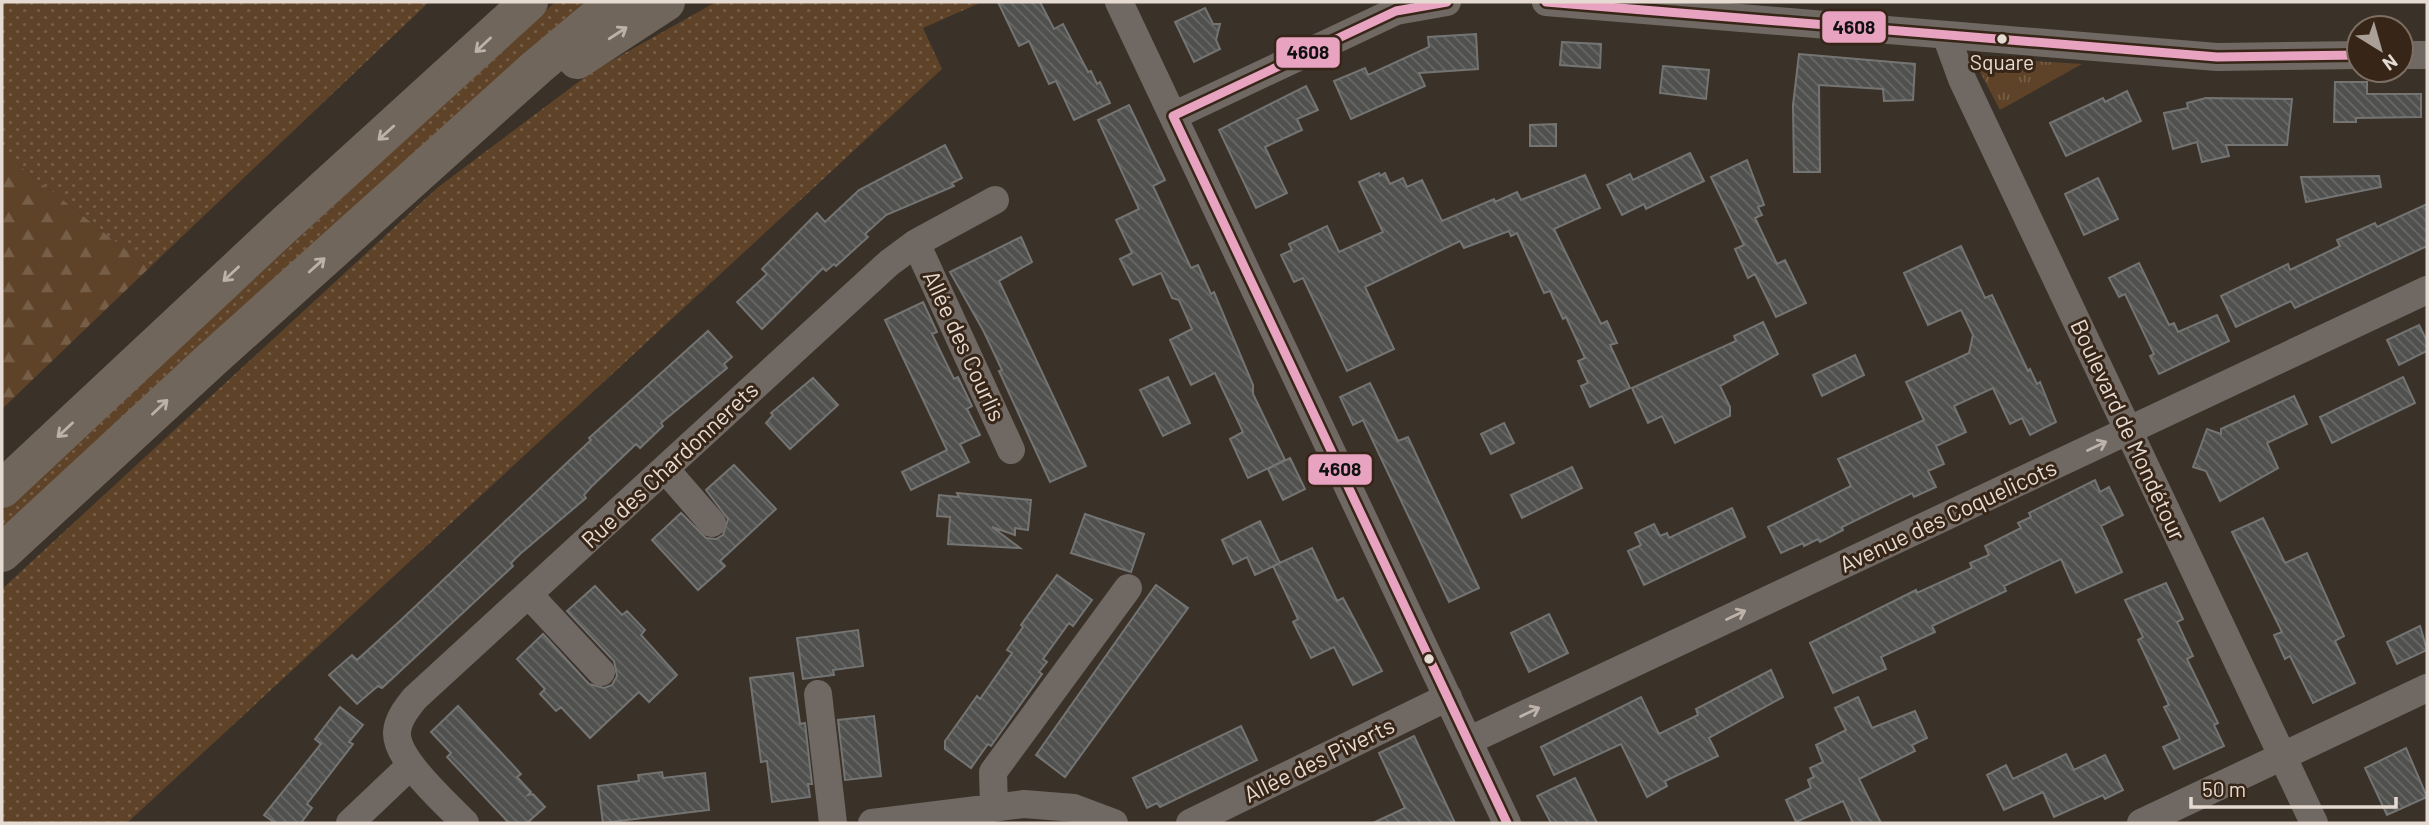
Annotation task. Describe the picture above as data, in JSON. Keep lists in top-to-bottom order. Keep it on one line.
{"streets":{"street":["Allée des Courlis","Boulevard de Mondétour","Rue des Chardonnerets","Avenue des Coquelicots","Allée des Piverts"]},"crossings":[["Allée des Courlis","Rue des Chardonnerets"],["Boulevard de Mondétour","Avenue des Coquelicots"]],"one_way":["Avenue des Coquelicots"],"places":["Square"],"lines":["transit line 4608"],"scale_bar":"50 m","north":"bottom right"}
